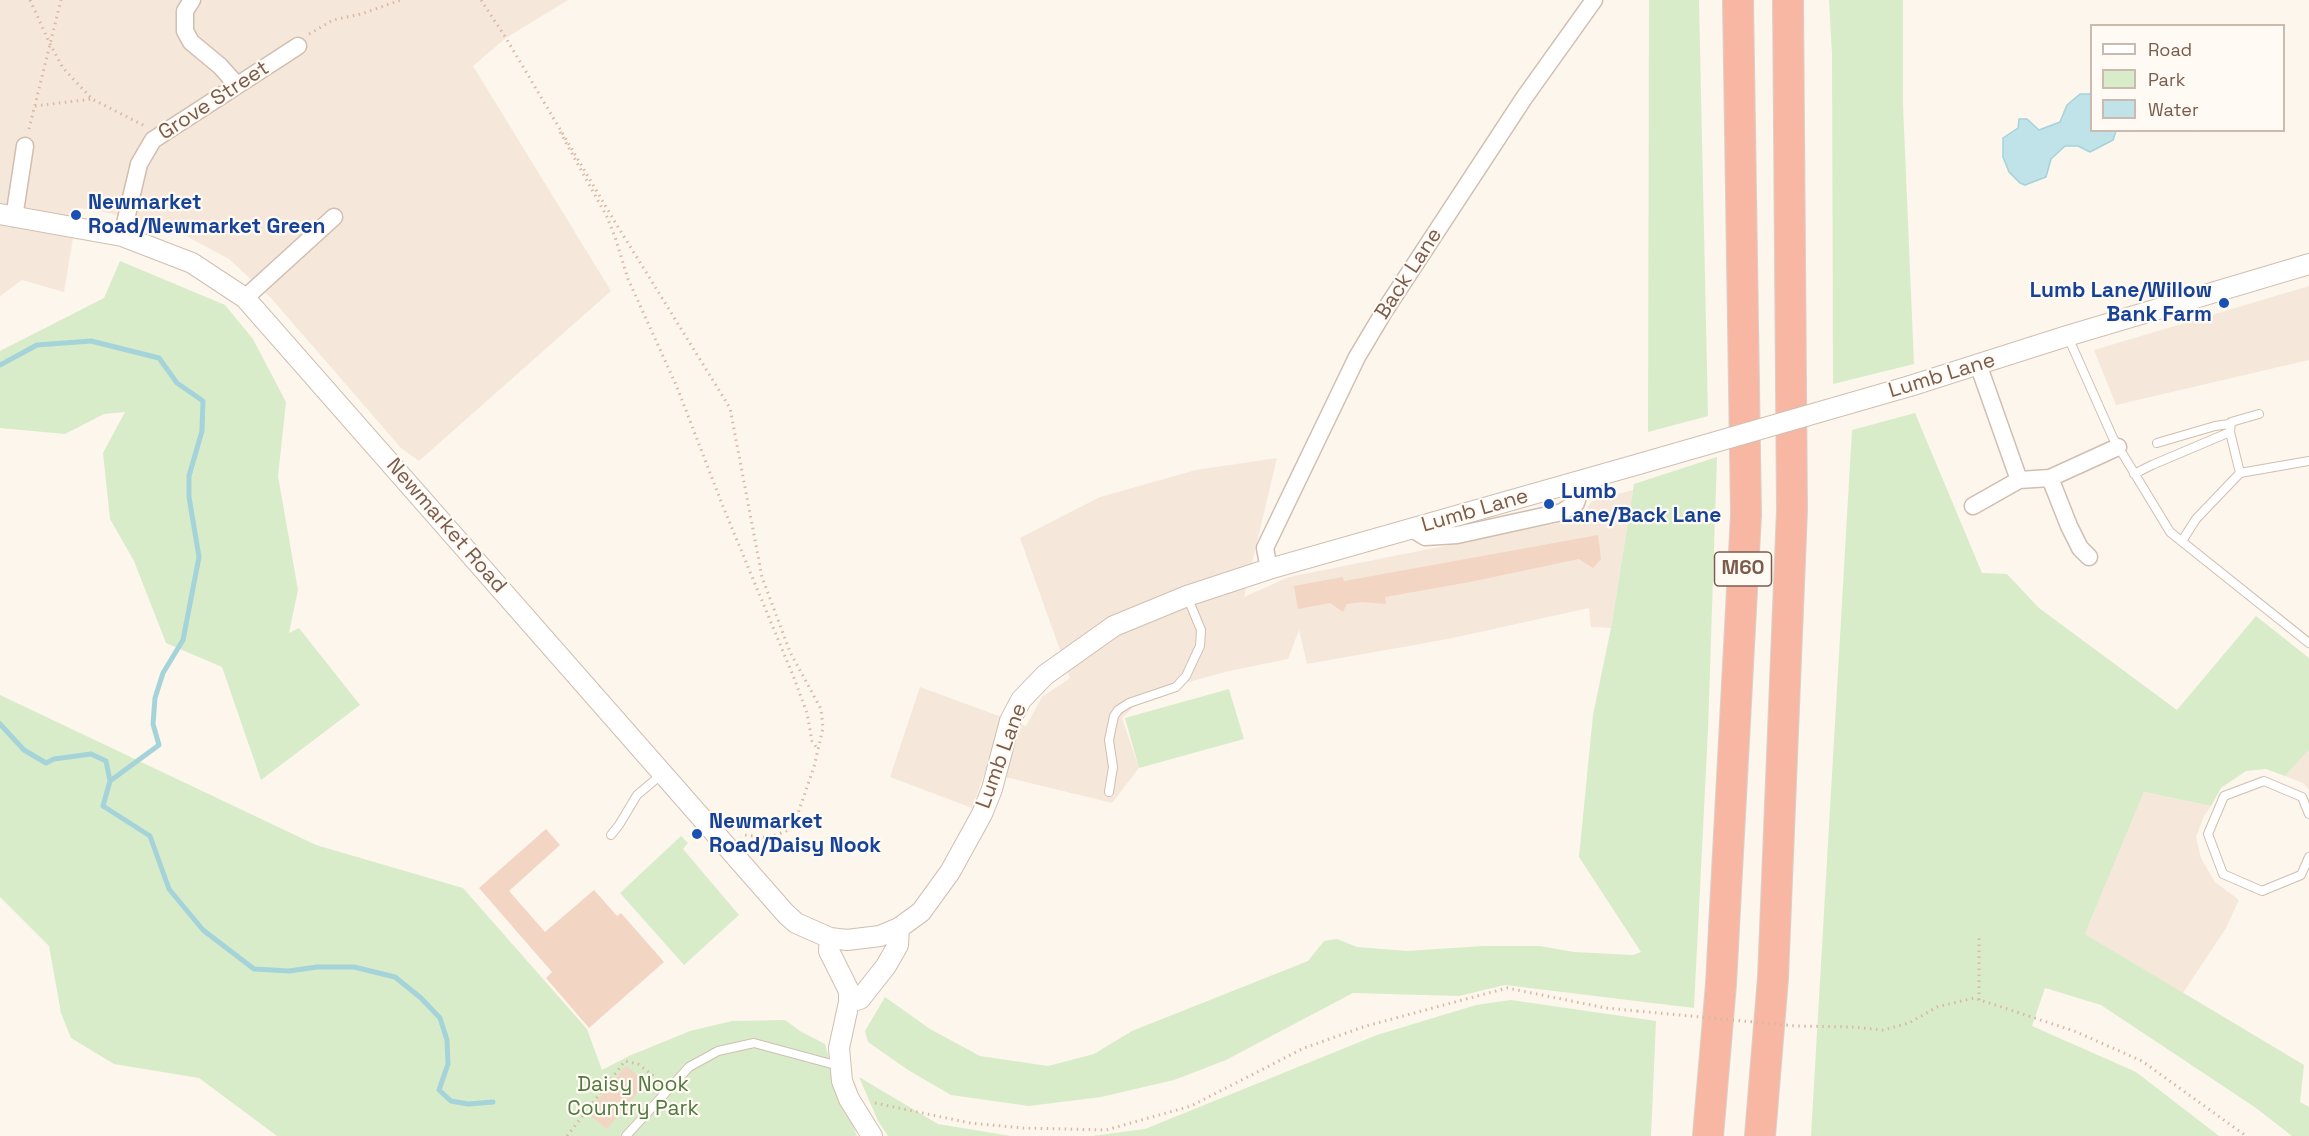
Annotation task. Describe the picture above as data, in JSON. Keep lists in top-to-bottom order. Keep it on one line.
{"streets":{"highway":["M60"],"street":["Grove Street","Back Lane","Lumb Lane","Newmarket Road"]},"crossings":[["Grove Street","Newmarket Road"],["Back Lane","Lumb Lane"],["Lumb Lane","Newmarket Road"]],"parks":["Daisy Nook Country Park"],"places":["Newmarket Road/Newmarket Green","Lumb Lane/Willow Bank Farm","Lumb Lane/Back Lane","Newmarket Road/Daisy Nook"],"legend":["Road","Park","Water"]}
